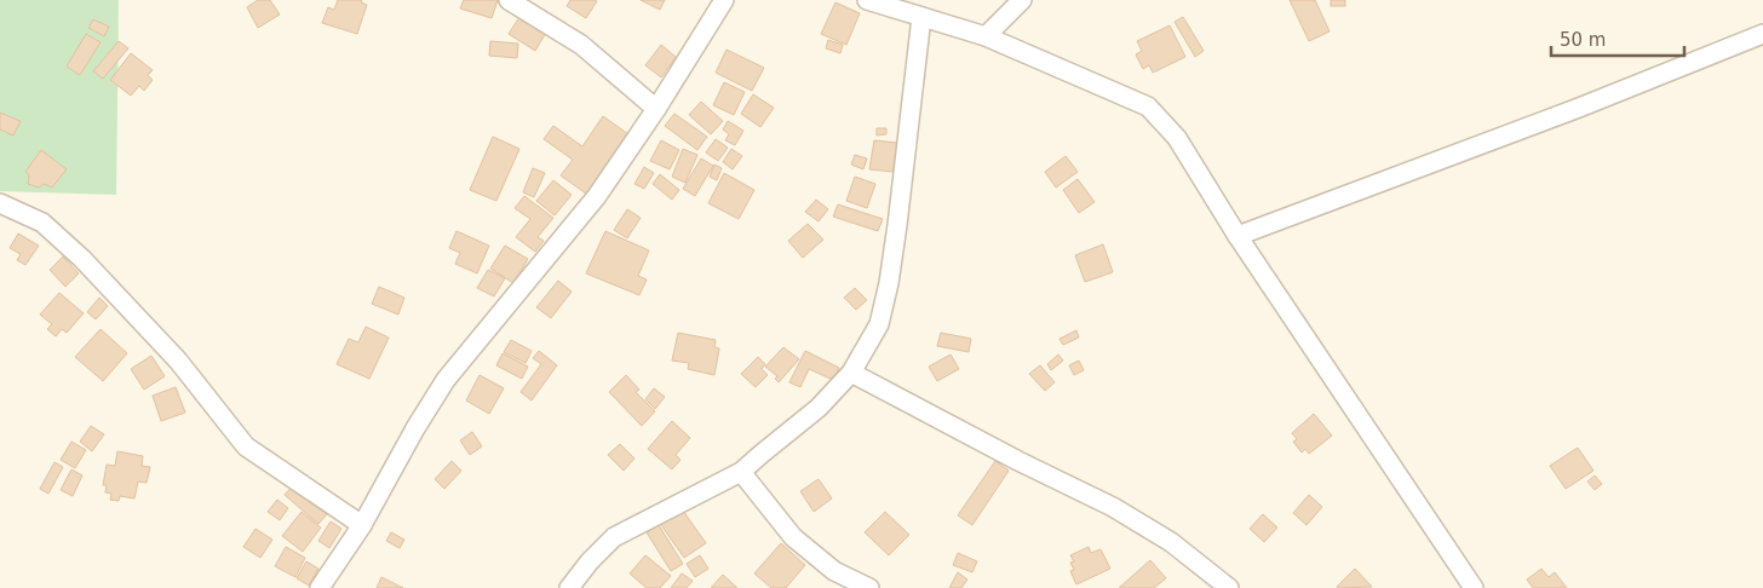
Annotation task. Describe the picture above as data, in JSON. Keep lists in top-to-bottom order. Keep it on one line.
{"scale_bar":"50 m"}
